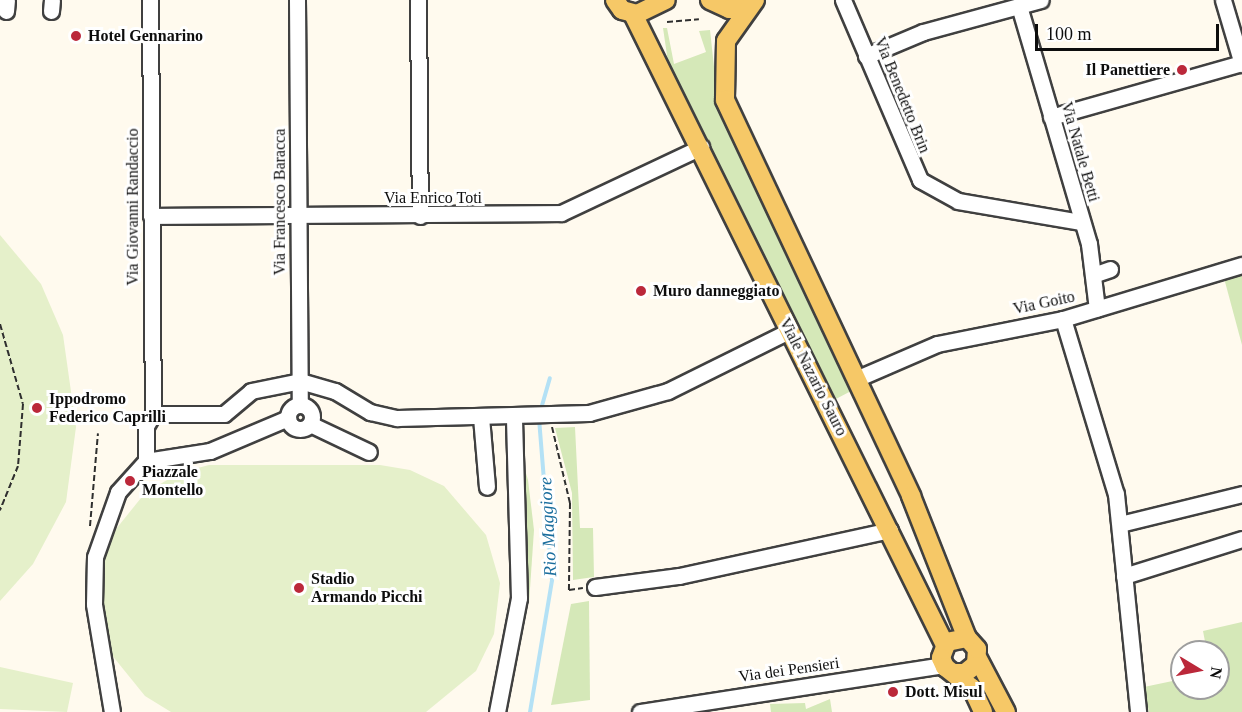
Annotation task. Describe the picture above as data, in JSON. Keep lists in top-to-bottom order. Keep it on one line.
{"streets":{"main road":["Viale Nazario Sauro"],"street":["Via Benedetto Brin","Via Natale Betti","Via Enrico Toti","Via Francesco Baracca","Via Giovanni Randaccio","Via Goito","Via dei Pensieri"]},"crossings":[["Via Benedetto Brin","Via Natale Betti"],["Via Natale Betti","Via Goito"],["Via Enrico Toti","Via Francesco Baracca"],["Via Enrico Toti","Via Giovanni Randaccio"],["Via Enrico Toti","Viale Nazario Sauro"],["Viale Nazario Sauro","Via dei Pensieri"]],"water":["Rio Maggiore"],"places":["Hotel Gennarino","Il Panettiere","Muro danneggiato","Ippodromo Federico Caprilli","Piazzale Montello","Stadio Armando Picchi","Dott. Misul"],"scale_bar":"100 m","north":"right"}
